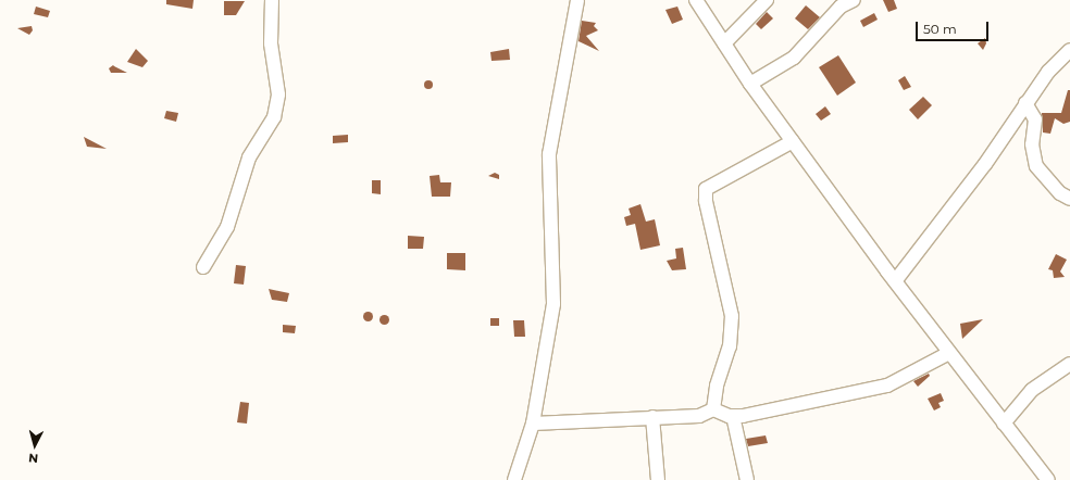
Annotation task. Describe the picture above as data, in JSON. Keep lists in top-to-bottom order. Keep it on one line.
{"scale_bar":"50 m","north":"bottom"}
